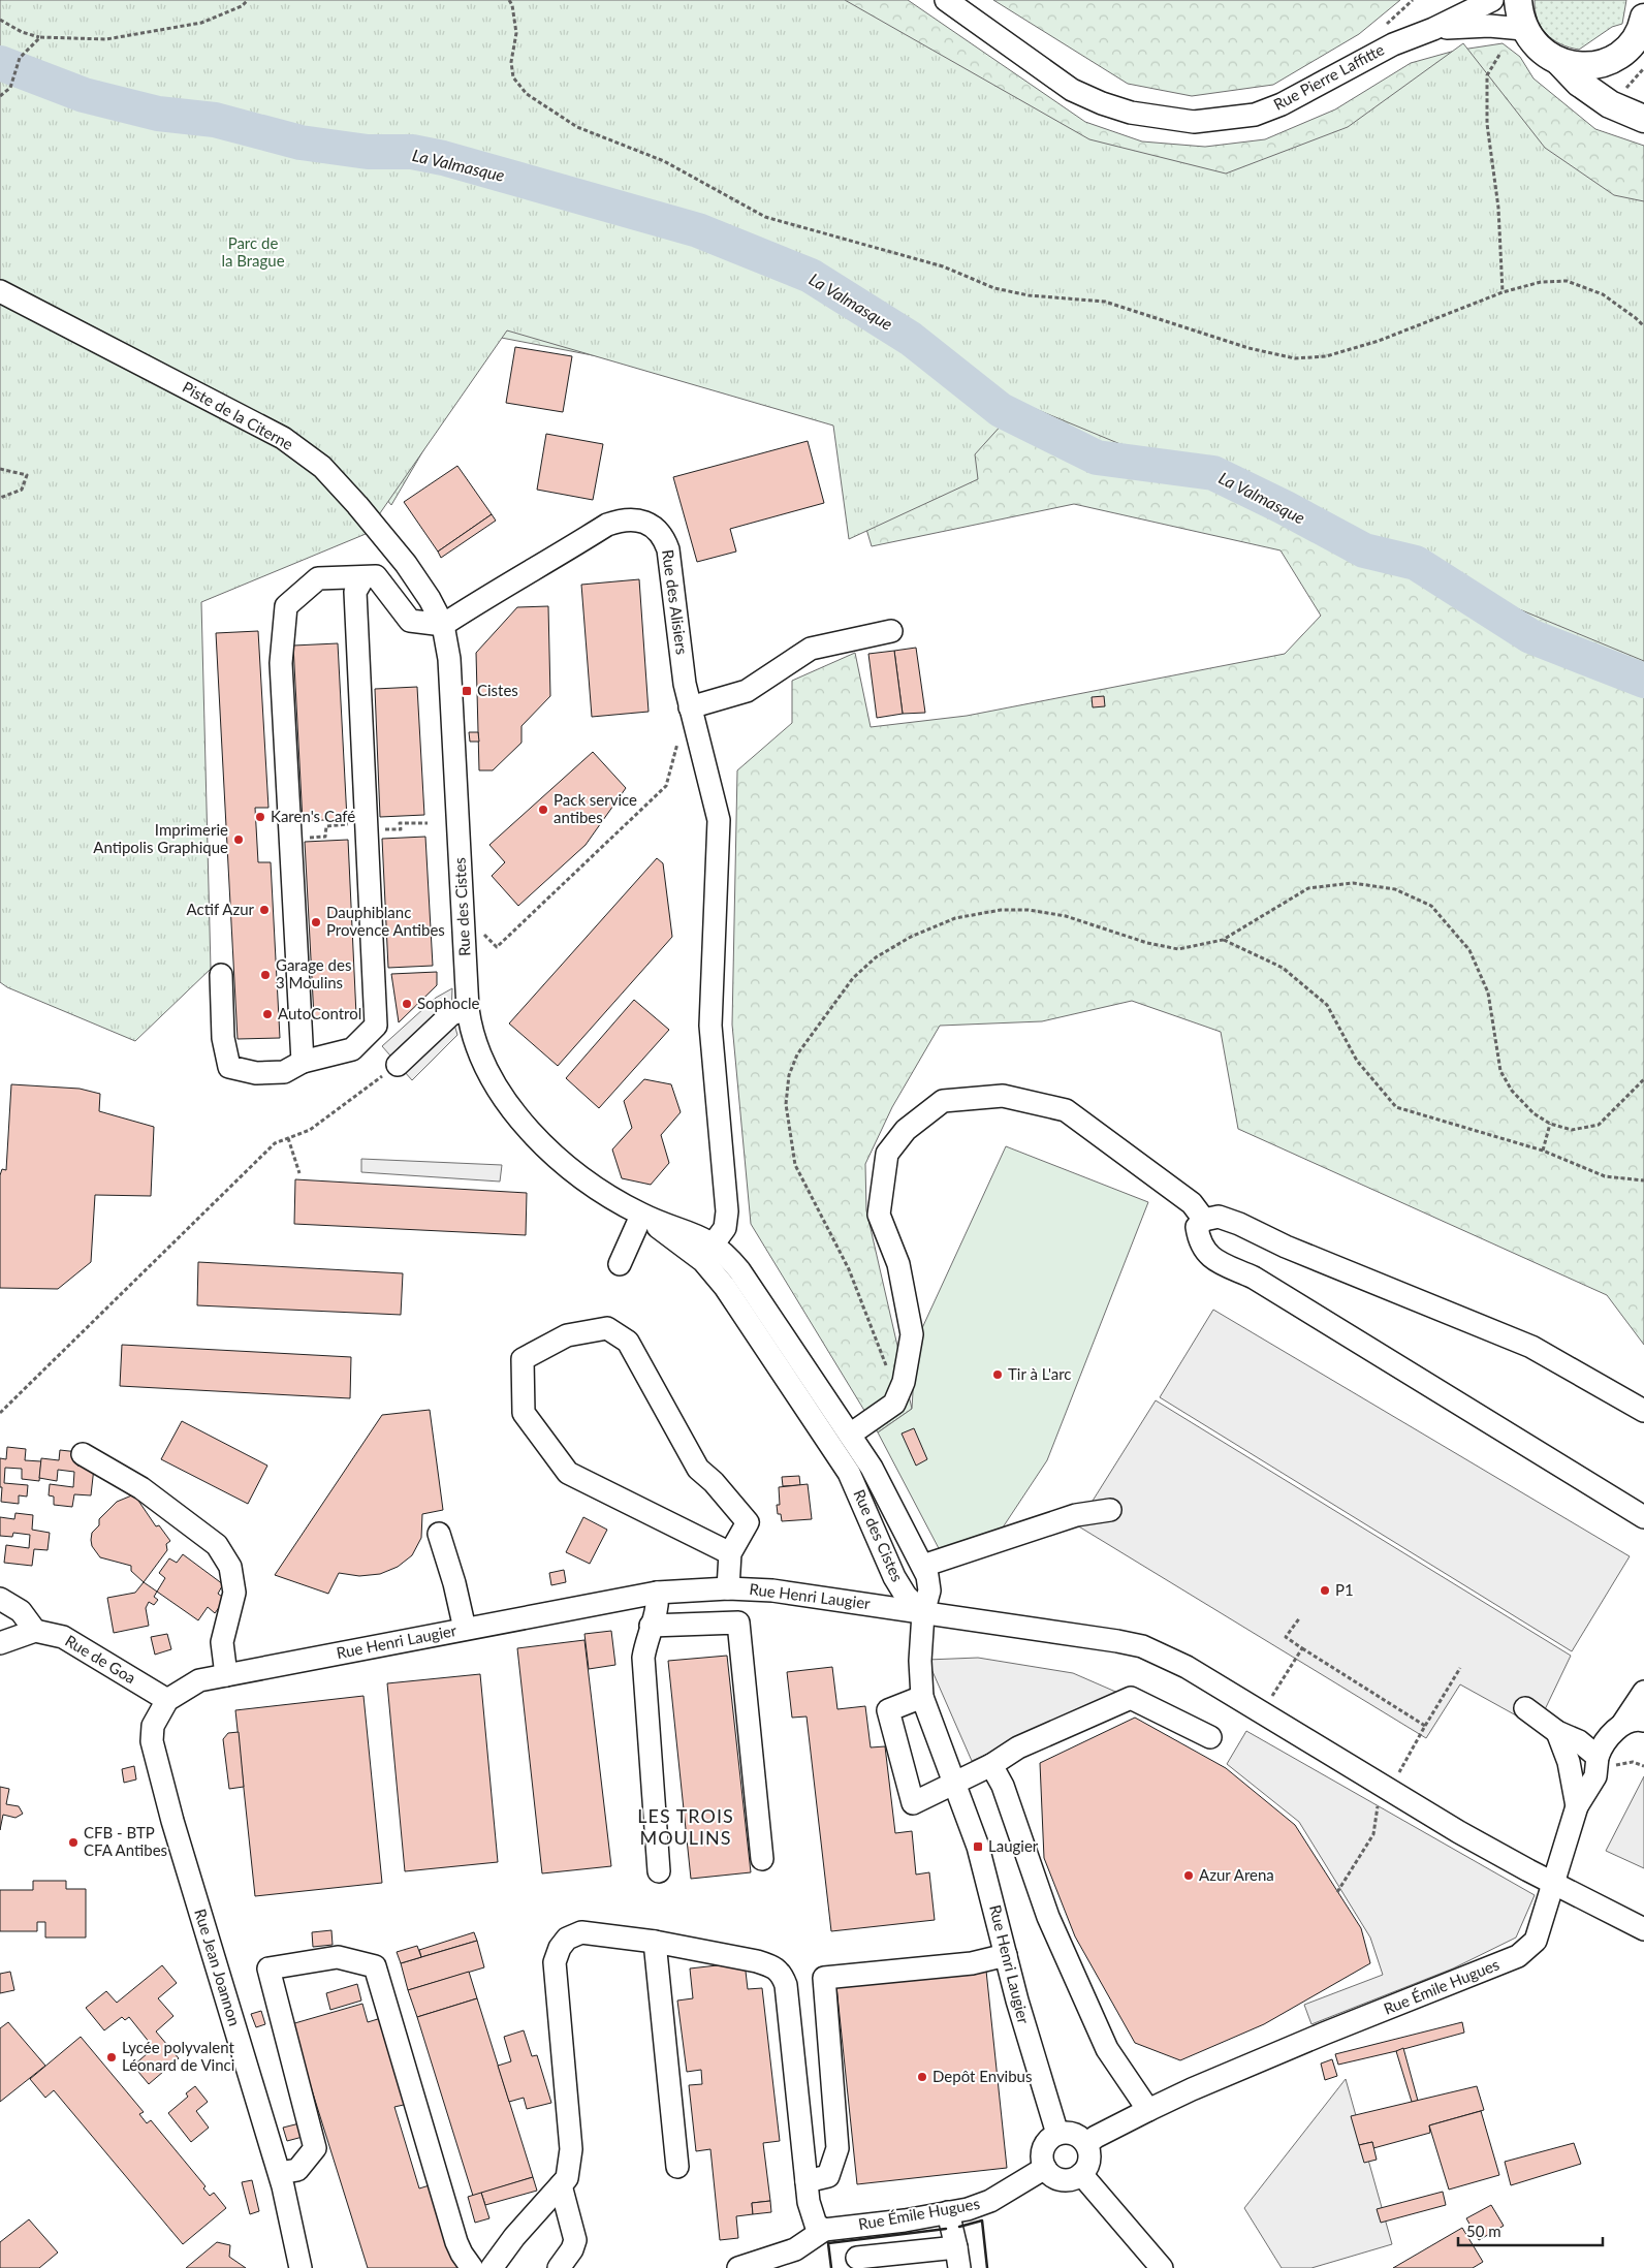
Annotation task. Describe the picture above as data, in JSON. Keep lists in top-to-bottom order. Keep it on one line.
{"streets":{"street":["Rue Pierre Laffitte","Piste de la Citerne","Rue des Alisiers","Rue des Cistes","Rue Henri Laugier","Rue de Goa","Rue Jean Joannon","Rue Émile Hugues"]},"crossings":[["Piste de la Citerne","Rue des Alisiers"],["Piste de la Citerne","Rue des Cistes"],["Rue des Alisiers","Rue des Cistes"],["Rue des Cistes","Rue Henri Laugier"],["Rue Henri Laugier","Rue de Goa"],["Rue Henri Laugier","Rue Jean Joannon"],["Rue Henri Laugier","Rue Émile Hugues"],["Rue de Goa","Rue Jean Joannon"]],"districts":["LES TROIS MOULINS"],"water":["La Valmasque"],"parks":["Parc de la Brague"],"places":{"transit":["Cistes","Laugier"],"other":["Pack service antibes","Karen's Café","Imprimerie Antipolis Graphique","Actif Azur","Dauphiblanc Provence Antibes","Garage des 3 Moulins","Sophocle","AutoControl","Tir à L'arc","P1","CFB - BTP CFA Antibes","Azur Arena","Lycée polyvalent Léonard de Vinci","Depôt Envibus"]},"scale_bar":"50 m"}
